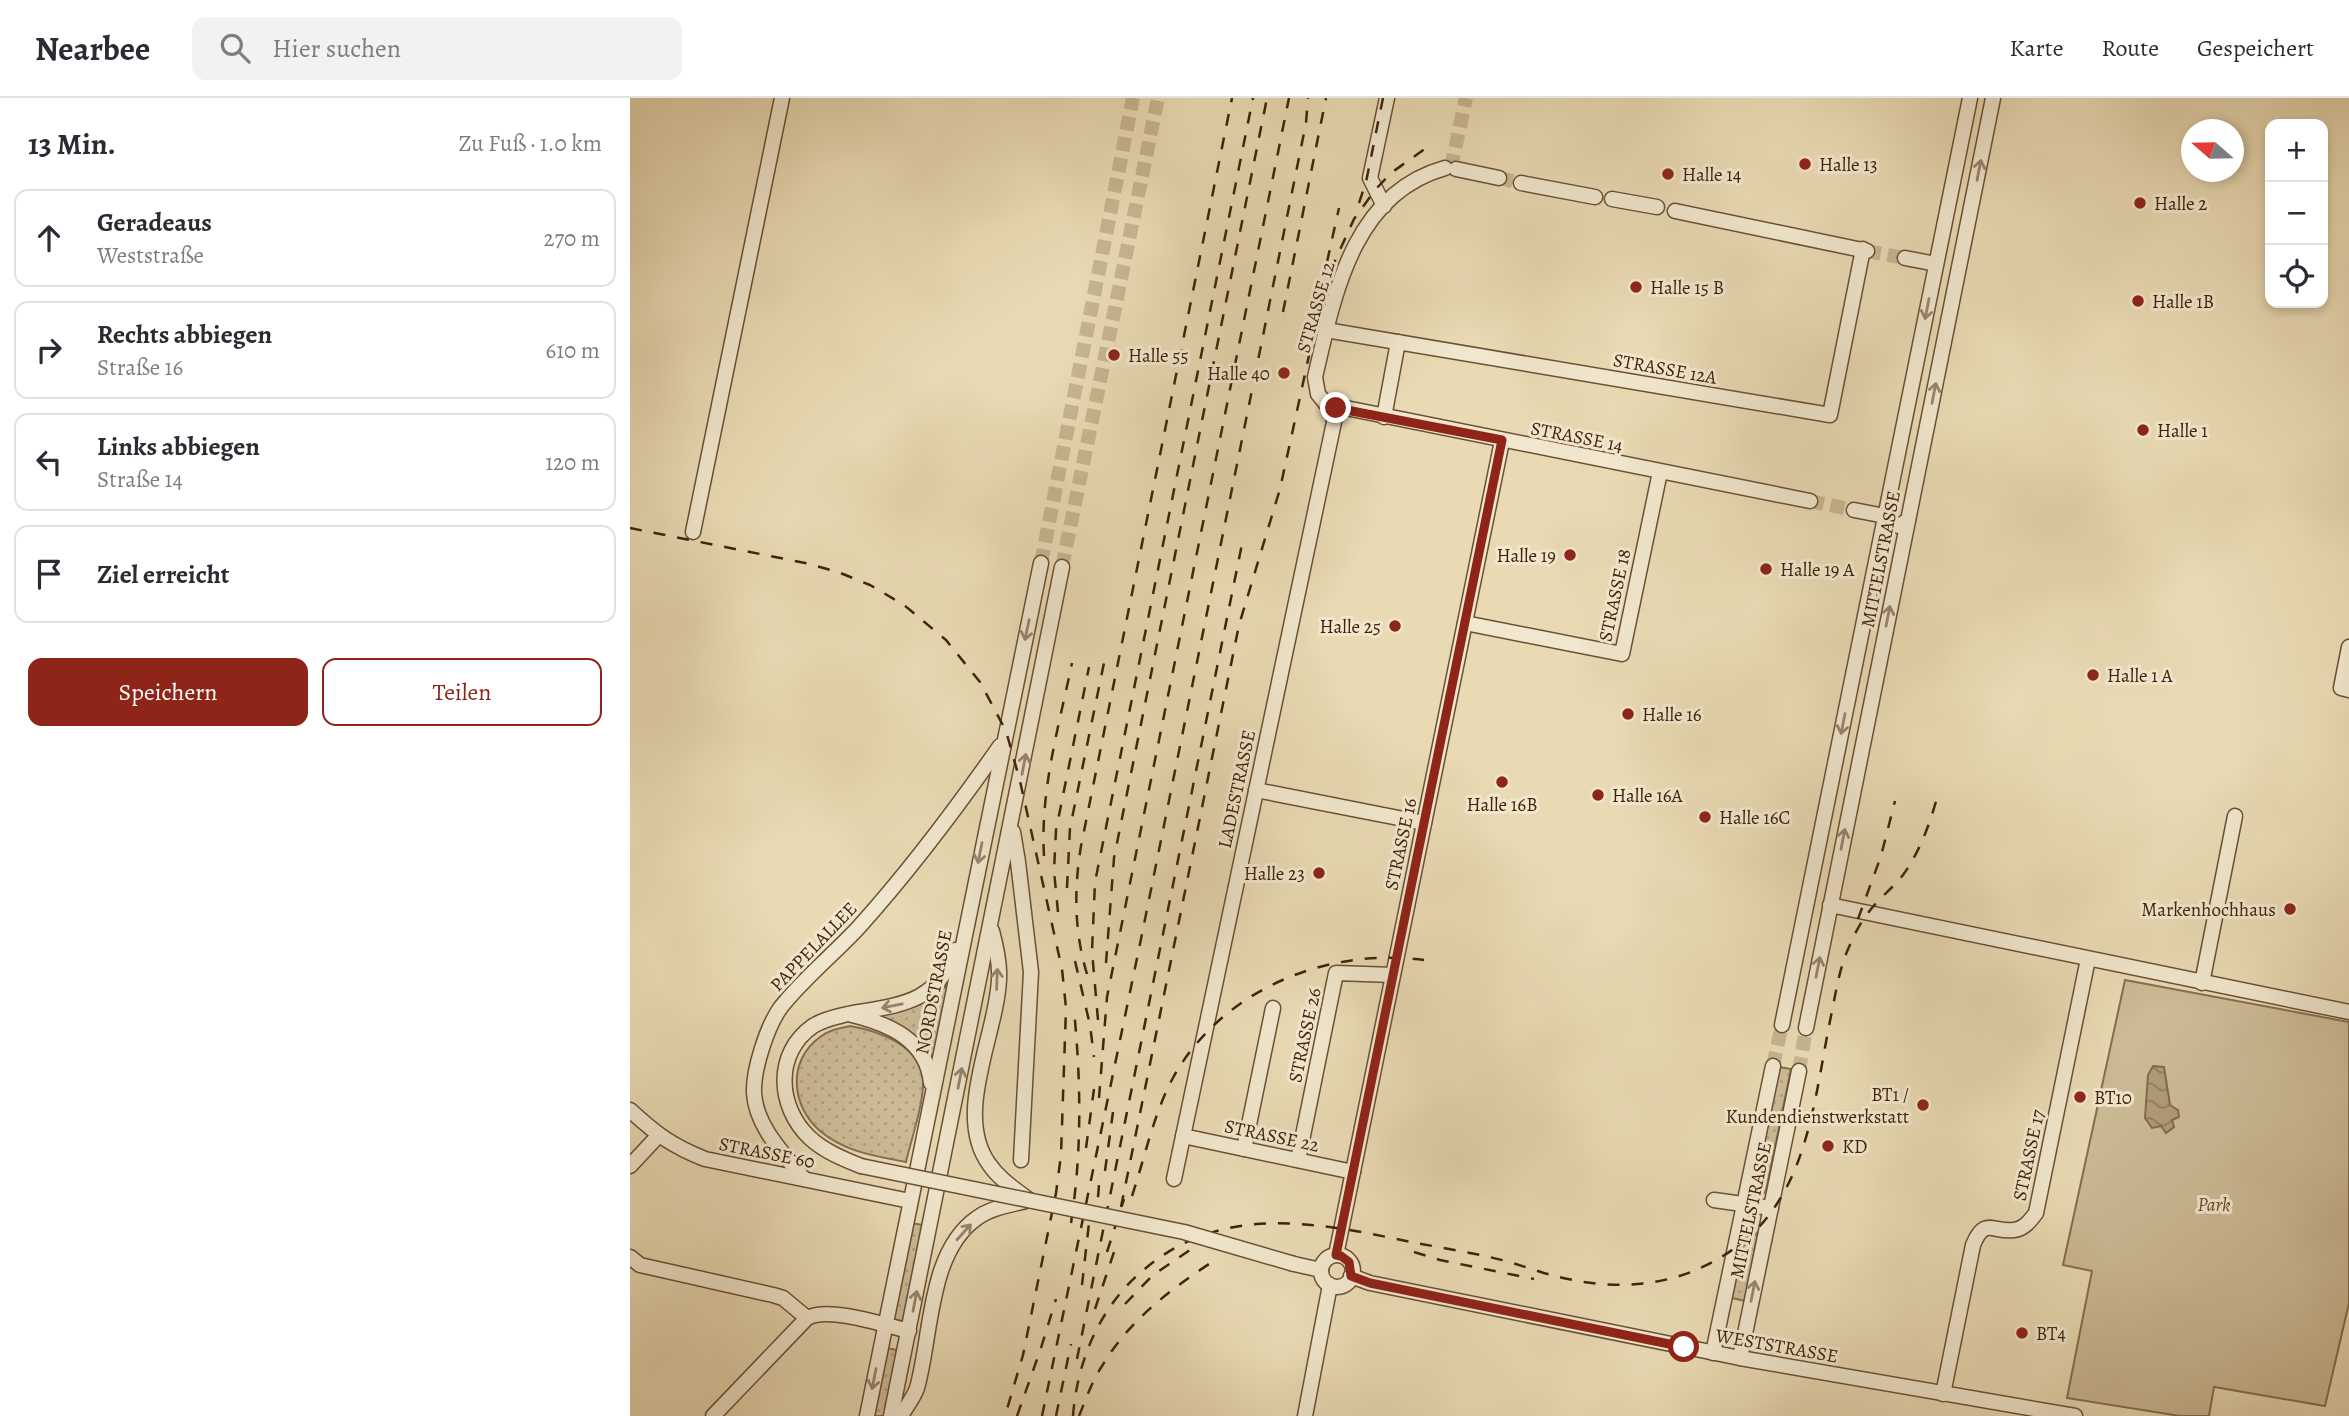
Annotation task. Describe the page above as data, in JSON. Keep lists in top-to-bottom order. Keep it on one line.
{"streets":{"street":["STRASSE 12","STRASSE 12A","STRASSE 14","MITTELSTRASSE","STRASSE 18","LADESTRASSE","STRASSE 16","PAPPELALLEE","NORDSTRASSE","STRASSE 26","STRASSE 22","STRASSE 60","STRASSE 17","WESTSTRASSE"]},"crossings":[["STRASSE 12","STRASSE 12A"],["STRASSE 12","STRASSE 14"],["STRASSE 12","LADESTRASSE"],["STRASSE 14","STRASSE 18"],["STRASSE 14","LADESTRASSE"],["STRASSE 14","STRASSE 16"],["MITTELSTRASSE","WESTSTRASSE"],["STRASSE 18","STRASSE 16"],["LADESTRASSE","STRASSE 22"],["STRASSE 16","STRASSE 26"],["STRASSE 16","STRASSE 22"],["STRASSE 16","WESTSTRASSE"],["PAPPELALLEE","NORDSTRASSE"],["PAPPELALLEE","STRASSE 60"],["NORDSTRASSE","STRASSE 60"],["STRASSE 26","STRASSE 22"],["STRASSE 17","WESTSTRASSE"]],"parks":["Park"],"places":["Halle 13","Halle 14","Halle 2","Halle 15 B","Halle 1B","Halle 55","Halle 40","Halle 1","Halle 19","Halle 19 A","Halle 25","Halle 1 A","Halle 16","Halle 16B","Halle 16A","Halle 16C","Halle 23","Markenhochhaus","BT10","BT1 / Kundendienstwerkstatt","KD","BT4"],"north":"left","page":{"header":"Nearbee","search":"Hier suchen","nav":["Karte","Route","Gespeichert"],"heading":["13 Min.","Zu Fuß · 1.0 km"],"map_buttons":["+","−"],"list":[["Geradeaus","Weststraße","270 m"],["Rechts abbiegen","Straße 16","610 m"],["Links abbiegen","Straße 14","120 m"],"Ziel erreicht"],"buttons":["Speichern","Teilen"]}}
